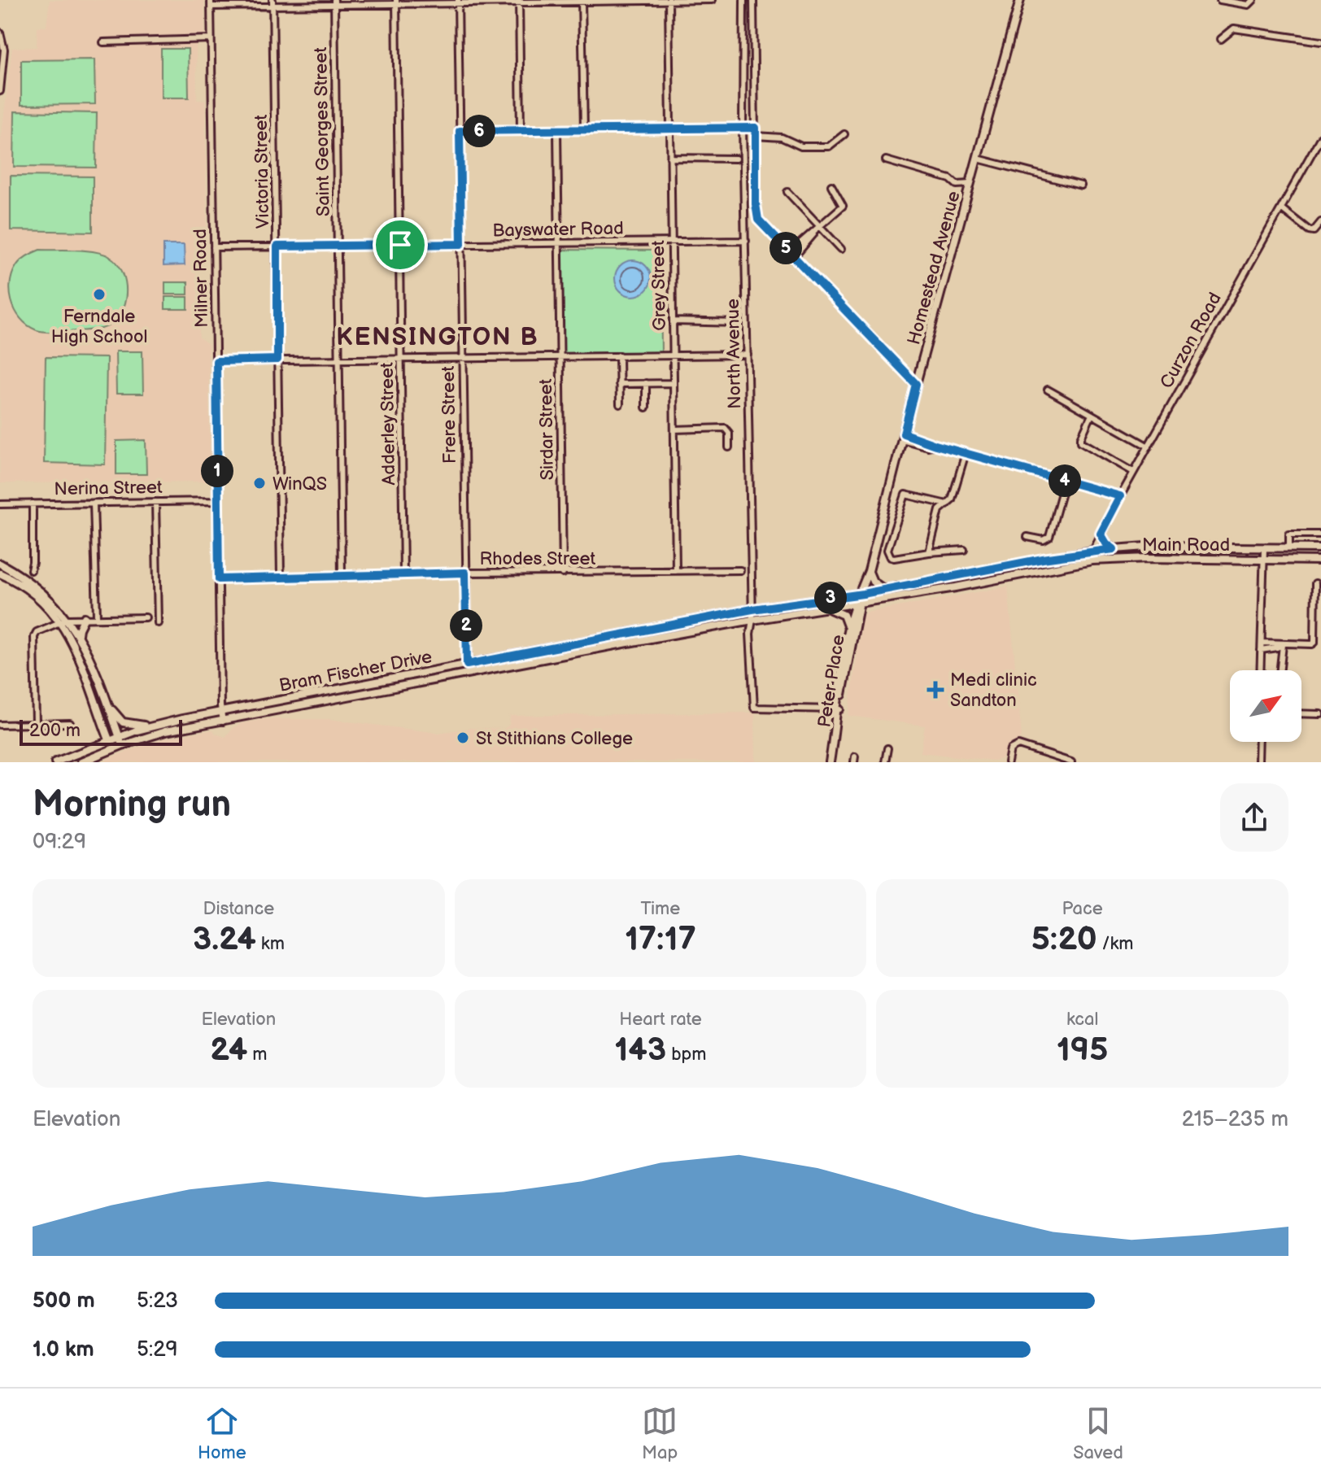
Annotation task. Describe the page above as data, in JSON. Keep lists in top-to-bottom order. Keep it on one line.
{"streets":{"main road":["Homestead Avenue","Main Road","Bram Fischer Drive","Peter Place"],"street":["Saint Georges Street","Victoria Street","Bayswater Road","Milner Road","Grey Street","Curzon Road","North Avenue","Frere Street","Adderley Street","Sirdar Street","Nerina Street","Rhodes Street"]},"crossings":[["Saint Georges Street","Bayswater Road"],["Saint Georges Street","Rhodes Street"],["Victoria Street","Bayswater Road"],["Victoria Street","Rhodes Street"],["Bayswater Road","Milner Road"],["Bayswater Road","Grey Street"],["Bayswater Road","North Avenue"],["Bayswater Road","Frere Street"],["Bayswater Road","Adderley Street"],["Bayswater Road","Sirdar Street"],["Homestead Avenue","Main Road"],["Homestead Avenue","Bram Fischer Drive"],["Homestead Avenue","Peter Place"],["Milner Road","Nerina Street"],["Milner Road","Rhodes Street"],["Milner Road","Bram Fischer Drive"],["Grey Street","Rhodes Street"],["Curzon Road","Main Road"],["North Avenue","Bram Fischer Drive"],["North Avenue","Peter Place"],["Frere Street","Rhodes Street"],["Frere Street","Bram Fischer Drive"],["Adderley Street","Rhodes Street"],["Sirdar Street","Rhodes Street"],["Main Road","Bram Fischer Drive"],["Main Road","Peter Place"],["Bram Fischer Drive","Peter Place"]],"districts":["KENSINGTON B"],"places":{"other":["Ferndale High School","WinQS","St Stithians College"],"health":["Medi clinic Sandton"]},"scale_bar":"200 m","north":"top right","page":{"pins":["6","5","1","4","3","2"],"scale":"200 m","heading":["Morning run","09:29"],"stats":[["Distance","3.24 km"],["Time","17:17"],["Pace","5:20 /km"],["Elevation","24 m"],["Heart rate","143 bpm"],["kcal","195"]],"chart":["Elevation","215–235 m"],"list":[{"name":"500 m","note":"5:23"},{"name":"1.0 km","note":"5:29"}],"tabs":["Home","Map","Saved"]}}
